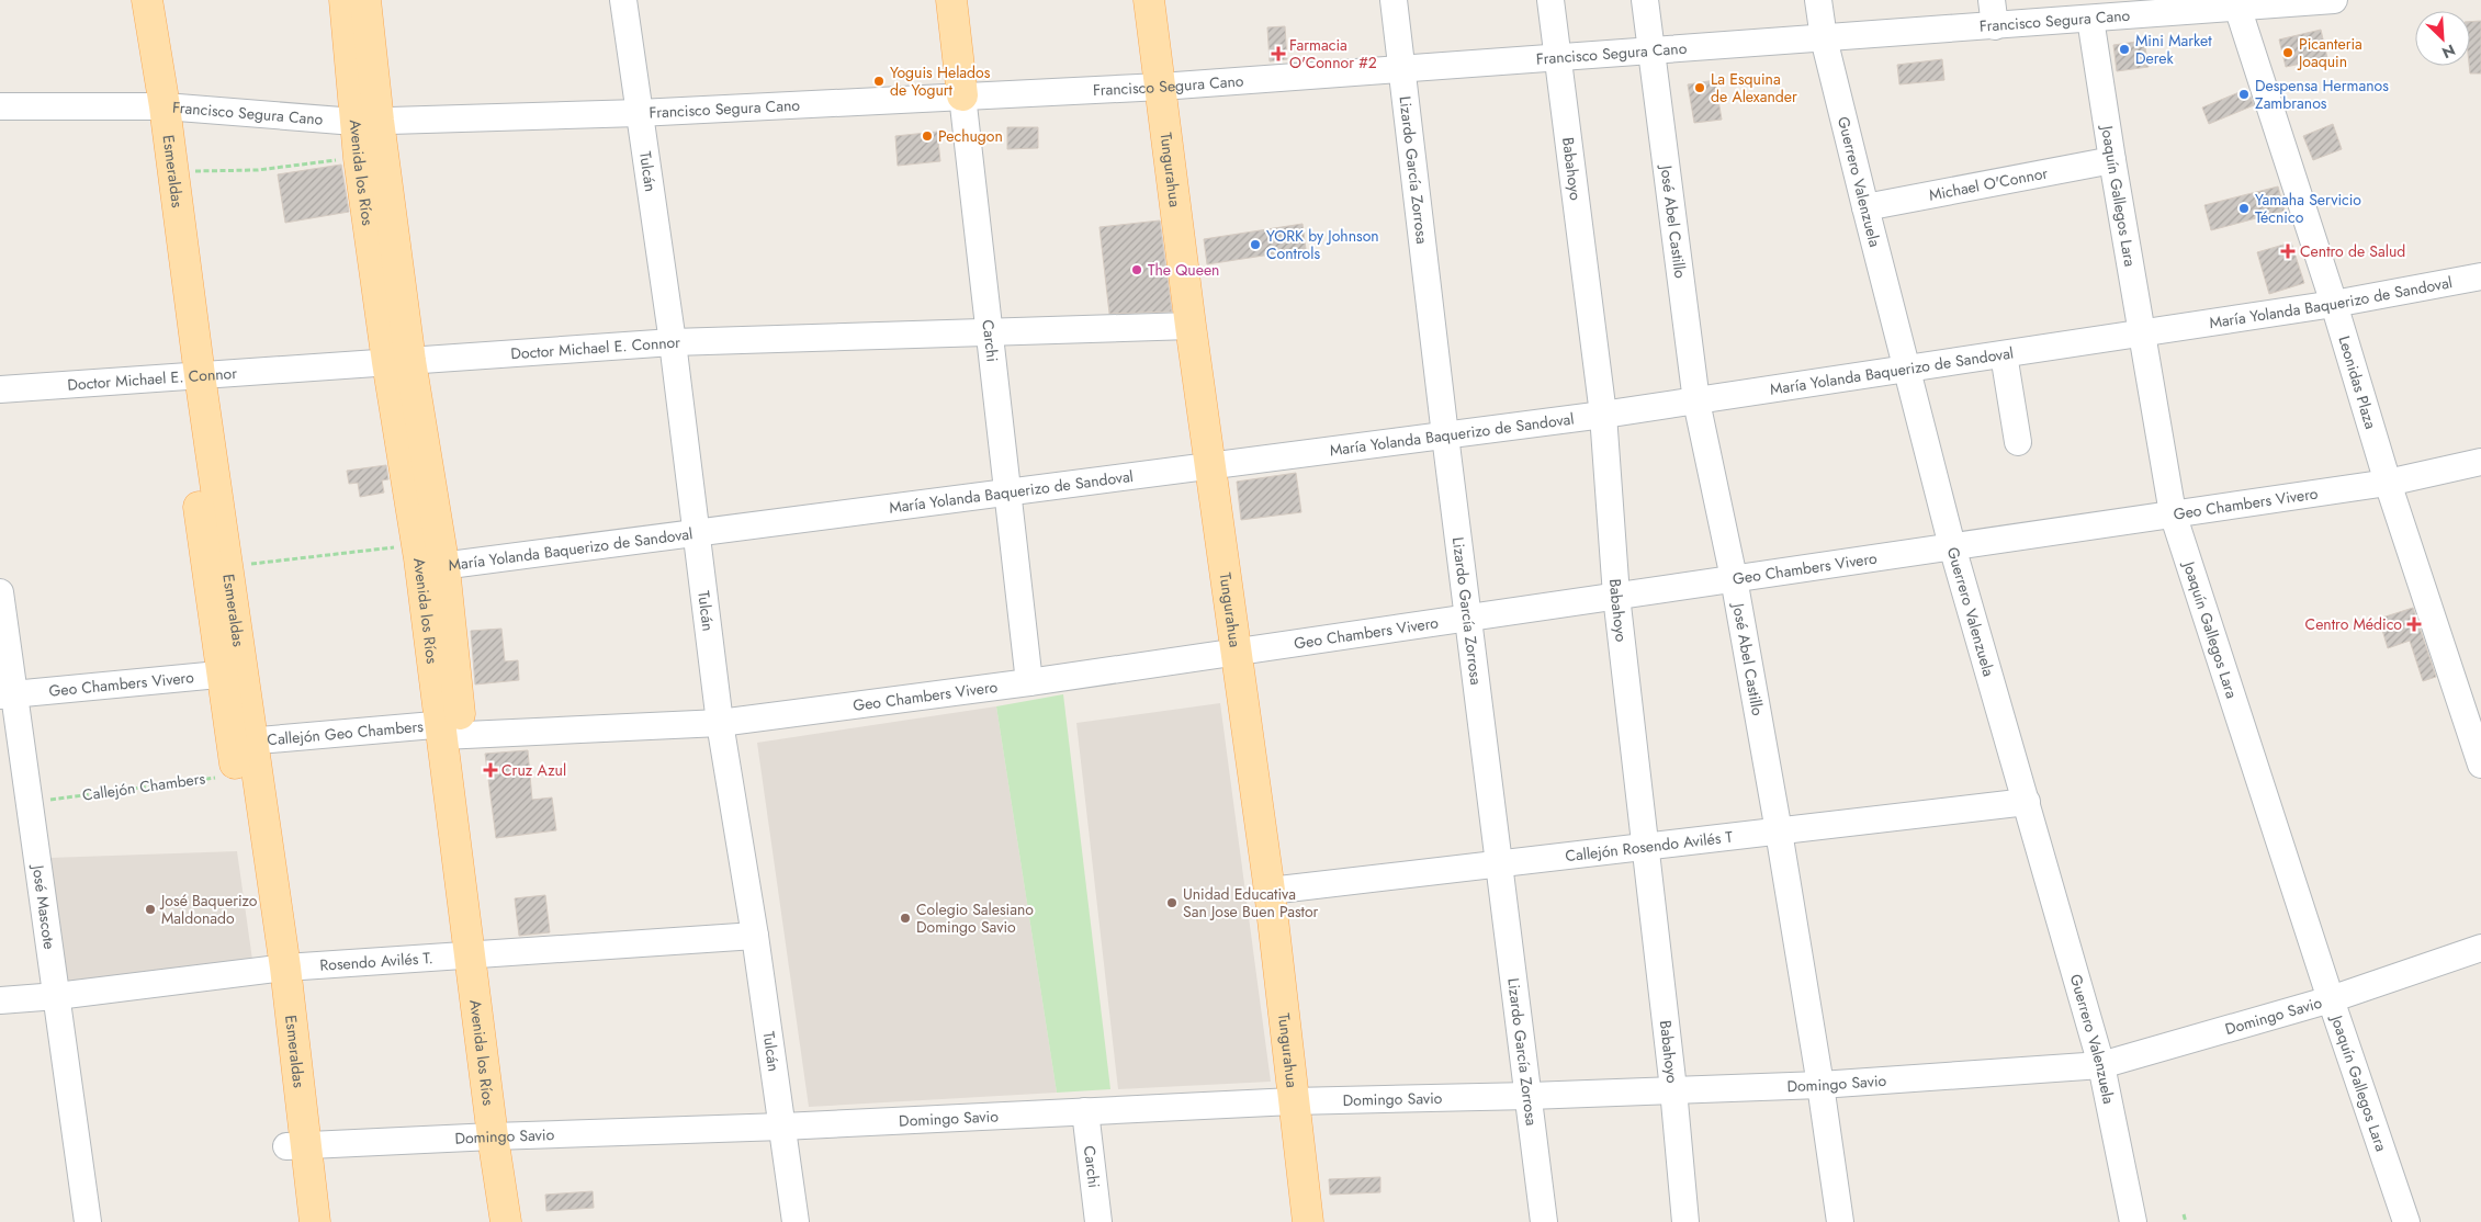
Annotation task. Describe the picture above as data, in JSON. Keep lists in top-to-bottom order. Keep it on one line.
{"streets":{"main road":["Esmeraldas","Tungurahua","Avenida los Ríos","Carchi"],"street":["Francisco Segura Cano","Babahoyo","Lizardo García Zorrosa","Tulcán","Guerrero Valenzuela","Michael O'Connor","Joaquín Gallegos Lara","José Abel Castillo","María Yolanda Baquerizo de Sandoval","Doctor Michael E. Connor","Leonidas Plaza","Geo Chambers Vivero","Callejón Geo Chambers","Callejón Rosendo Avilés T","José Mascote","Rosendo Avilés T.","Domingo Savio"],"path":["Callejón Chambers"]},"crossings":[["Francisco Segura Cano","Babahoyo"],["Francisco Segura Cano","Esmeraldas"],["Francisco Segura Cano","Tungurahua"],["Francisco Segura Cano","Lizardo García Zorrosa"],["Francisco Segura Cano","Avenida los Ríos"],["Francisco Segura Cano","Tulcán"],["Francisco Segura Cano","Guerrero Valenzuela"],["Francisco Segura Cano","Joaquín Gallegos Lara"],["Francisco Segura Cano","José Abel Castillo"],["Francisco Segura Cano","Carchi"],["Francisco Segura Cano","Leonidas Plaza"],["Babahoyo","María Yolanda Baquerizo de Sandoval"],["Babahoyo","Geo Chambers Vivero"],["Babahoyo","Callejón Rosendo Avilés T"],["Babahoyo","Domingo Savio"],["Esmeraldas","Doctor Michael E. Connor"],["Esmeraldas","Geo Chambers Vivero"],["Esmeraldas","Callejón Geo Chambers"],["Esmeraldas","Callejón Chambers"],["Esmeraldas","Rosendo Avilés T."],["Esmeraldas","Domingo Savio"],["Tungurahua","María Yolanda Baquerizo de Sandoval"],["Tungurahua","Doctor Michael E. Connor"],["Tungurahua","Geo Chambers Vivero"],["Tungurahua","Callejón Rosendo Avilés T"],["Tungurahua","Domingo Savio"],["Lizardo García Zorrosa","María Yolanda Baquerizo de Sandoval"],["Lizardo García Zorrosa","Geo Chambers Vivero"],["Lizardo García Zorrosa","Callejón Rosendo Avilés T"],["Lizardo García Zorrosa","Domingo Savio"],["Avenida los Ríos","María Yolanda Baquerizo de Sandoval"],["Avenida los Ríos","Doctor Michael E. Connor"],["Avenida los Ríos","Geo Chambers Vivero"],["Avenida los Ríos","Callejón Geo Chambers"],["Avenida los Ríos","Rosendo Avilés T."],["Avenida los Ríos","Domingo Savio"],["Tulcán","María Yolanda Baquerizo de Sandoval"],["Tulcán","Doctor Michael E. Connor"],["Tulcán","Geo Chambers Vivero"],["Tulcán","Rosendo Avilés T."],["Tulcán","Domingo Savio"],["Guerrero Valenzuela","Michael O'Connor"],["Guerrero Valenzuela","María Yolanda Baquerizo de Sandoval"],["Guerrero Valenzuela","Geo Chambers Vivero"],["Guerrero Valenzuela","Callejón Rosendo Avilés T"],["Guerrero Valenzuela","Domingo Savio"],["Michael O'Connor","Joaquín Gallegos Lara"],["Joaquín Gallegos Lara","María Yolanda Baquerizo de Sandoval"],["Joaquín Gallegos Lara","Geo Chambers Vivero"],["Joaquín Gallegos Lara","Domingo Savio"],["José Abel Castillo","María Yolanda Baquerizo de Sandoval"],["José Abel Castillo","Geo Chambers Vivero"],["José Abel Castillo","Callejón Rosendo Avilés T"],["José Abel Castillo","Domingo Savio"],["María Yolanda Baquerizo de Sandoval","Carchi"],["María Yolanda Baquerizo de Sandoval","Leonidas Plaza"],["Carchi","Doctor Michael E. Connor"],["Carchi","Geo Chambers Vivero"],["Carchi","Domingo Savio"],["Leonidas Plaza","Geo Chambers Vivero"],["Geo Chambers Vivero","Callejón Geo Chambers"],["Geo Chambers Vivero","José Mascote"],["Callejón Chambers","José Mascote"],["José Mascote","Rosendo Avilés T."]],"places":{"other":["Mini Market Derek","Picanteria Joaquin","Yoguis Helados de Yogurt","La Esquina de Alexander","Despensa Hermanos Zambranos","Pechugon","Yamaha Servicio Técnico","YORK by Johnson Controls","The Queen","Unidad Educativa San Jose Buen Pastor","José Baquerizo Maldonado","Colegio Salesiano Domingo Savio"],"health":["Farmacia O'Connor #2","Centro de Salud","Centro Médico","Cruz Azul"]},"north":"bottom right"}
